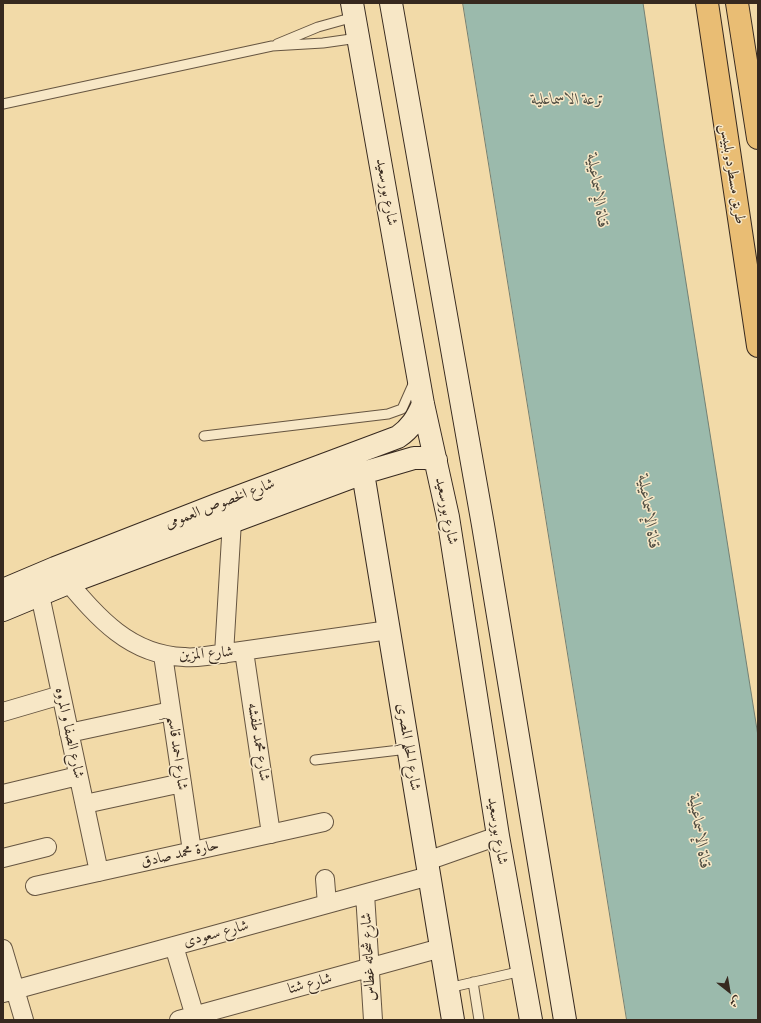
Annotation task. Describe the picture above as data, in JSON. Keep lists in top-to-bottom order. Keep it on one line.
{"streets":{"main road":["طريق مسطرد, بلبيس","شارع بورسعيد","شارع الخصوص العمومى","شارع الحلم المصرى"],"street":["شارع المزين","شارع الصفا و المروه","شارع محمد طفشه","شارع احمد قاسم","حارة محمد صادق","شارع سعودى","شارع شحاته غطاس","شارع شتا"]},"crossings":[["شارع بورسعيد","شارع الخصوص العمومى"],["شارع بورسعيد","شارع سعودى"],["شارع الخصوص العمومى","شارع المزين"],["شارع الخصوص العمومى","شارع الصفا و المروه"],["شارع الخصوص العمومى","شارع الحلم المصرى"],["شارع المزين","شارع محمد طفشه"],["شارع المزين","شارع الحلم المصرى"],["شارع المزين","شارع احمد قاسم"],["شارع الصفا و المروه","حارة محمد صادق"],["شارع محمد طفشه","حارة محمد صادق"],["شارع الحلم المصرى","شارع سعودى"],["شارع الحلم المصرى","شارع شتا"],["شارع احمد قاسم","حارة محمد صادق"],["شارع سعودى","شارع شحاته غطاس"],["شارع شحاته غطاس","شارع شتا"]],"water":["ترعة الاسماعلية","قناة الإسماعيلية"],"north":"bottom right"}
